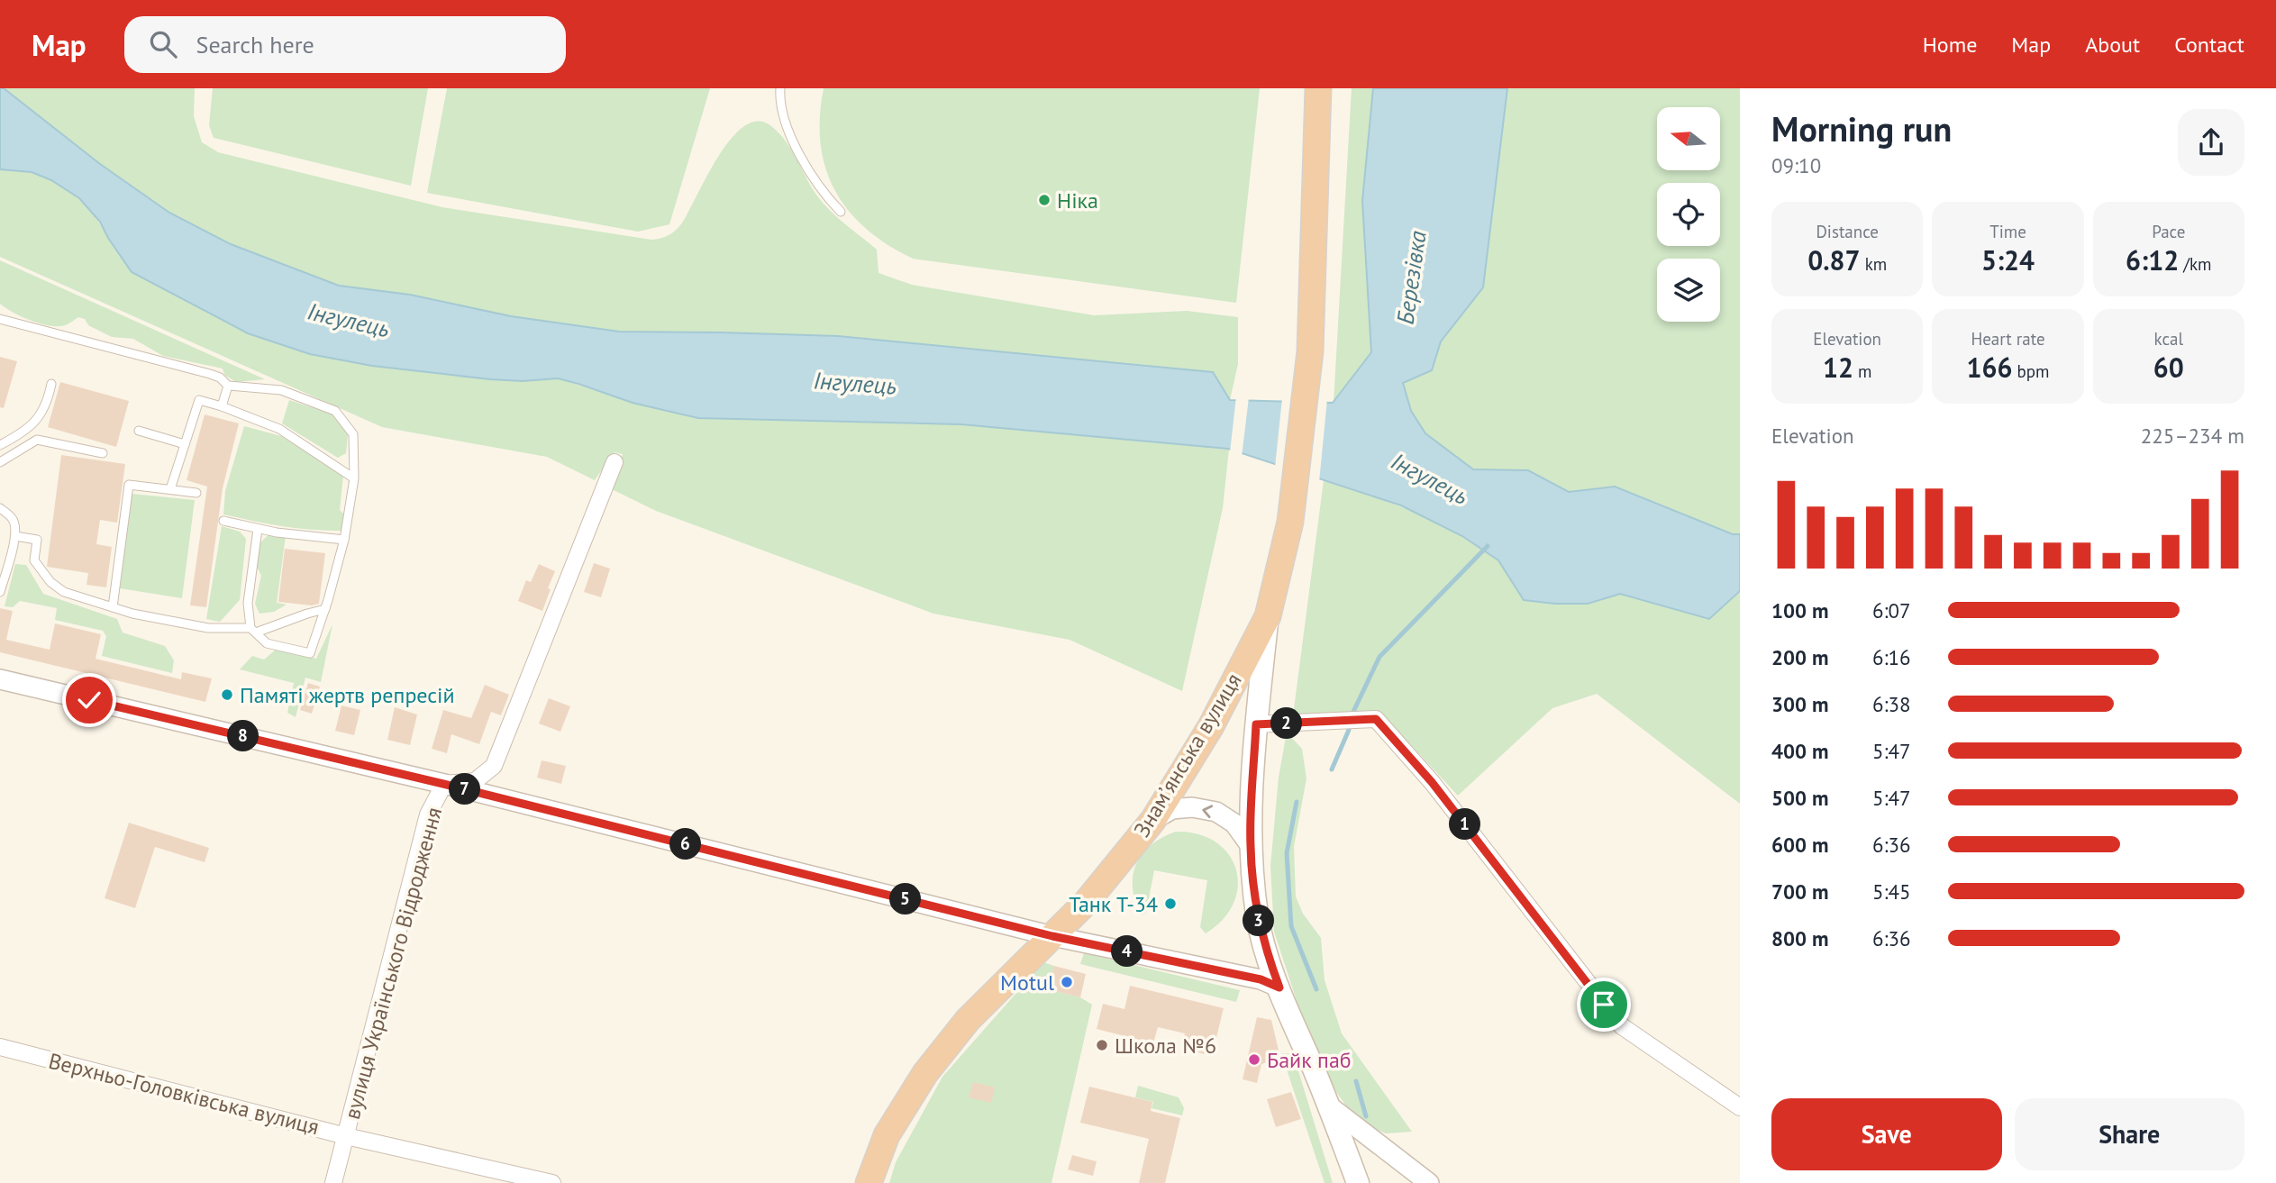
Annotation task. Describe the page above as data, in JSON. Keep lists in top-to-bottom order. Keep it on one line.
{"streets":{"highway":["Знамʼянська вулиця"],"street":["вулиця Українського Відродження","Верхньо-Головківська вулиця"]},"crossings":[["вулиця Українського Відродження","Верхньо-Головківська вулиця"]],"water":["Березівка","Інгулець"],"places":["Ніка","Памяті жертв репресій","Танк Т-34","Motul","Школа №6","Байк паб"],"north":"left","page":{"header":"Map","search":"Search here","nav":["Home","Map","About","Contact"],"heading":["Morning run","09:10"],"stats":[["Distance","0.87 km"],["Time","5:24"],["Pace","6:12 /km"],["Elevation","12 m"],["Heart rate","166 bpm"],["kcal","60"]],"chart":["Elevation","225–234 m"],"list":[{"name":"100 m","note":"6:07"},{"name":"200 m","note":"6:16"},{"name":"300 m","note":"6:38"},{"name":"400 m","note":"5:47"},{"name":"500 m","note":"5:47"},{"name":"600 m","note":"6:36"},{"name":"700 m","note":"5:45"},{"name":"800 m","note":"6:36"}],"pins":["2","8","7","1","6","5","3","4"],"buttons":["Save","Share"]}}
